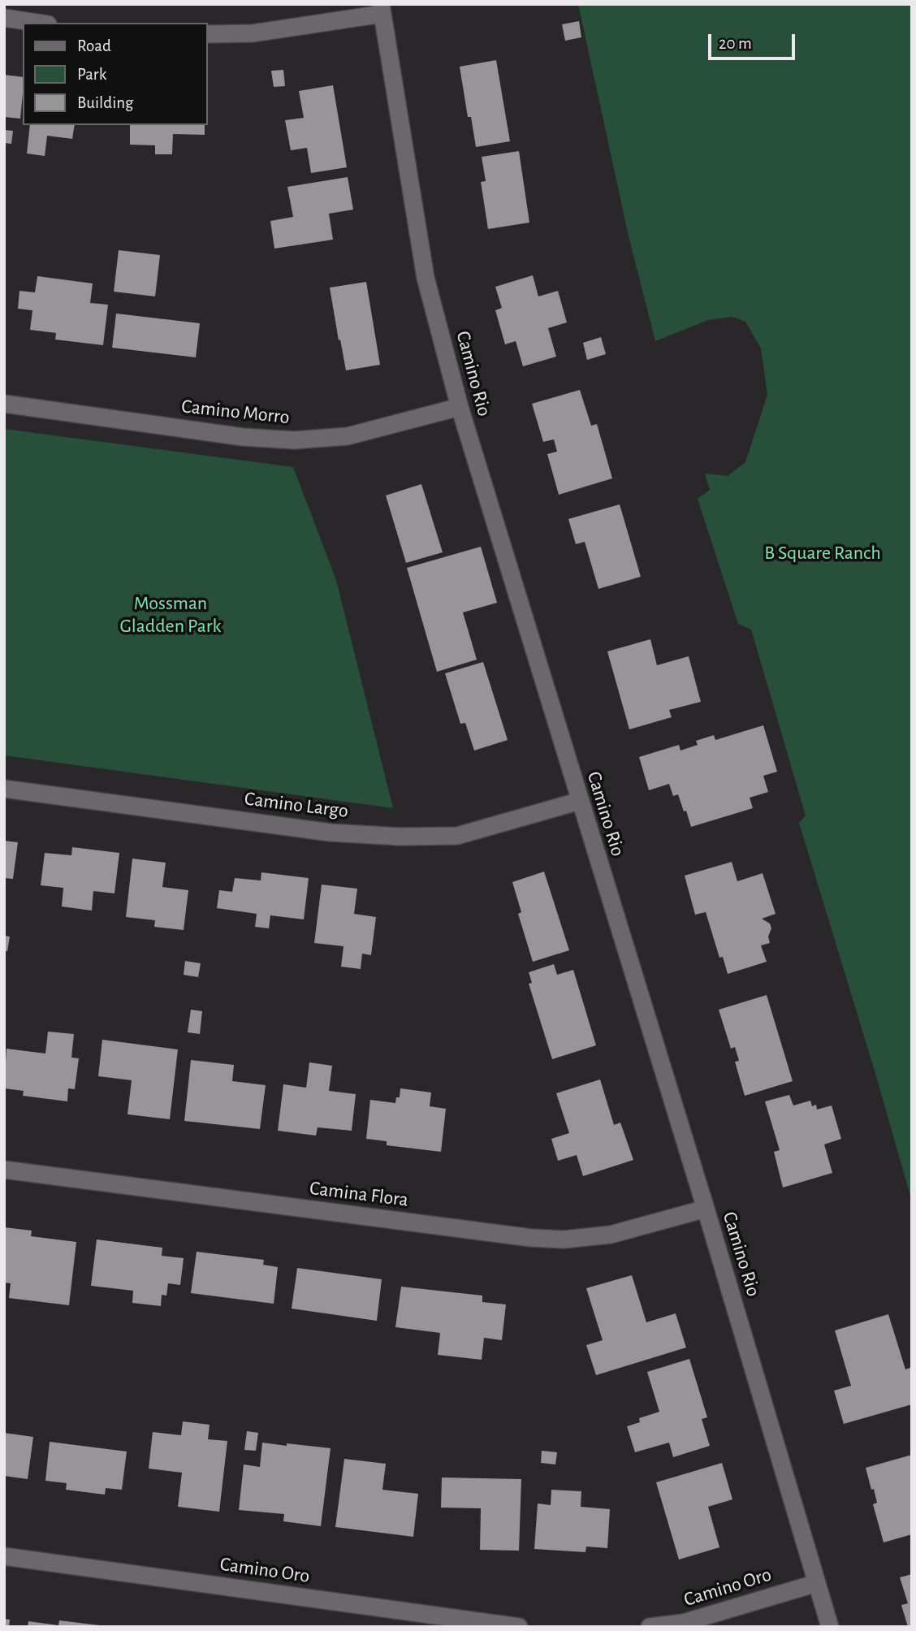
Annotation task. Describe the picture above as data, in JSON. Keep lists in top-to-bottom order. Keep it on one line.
{"streets":{"street":["Camino Rio","Camino Morro","Camino Largo","Camina Flora","Camino Oro"]},"crossings":[["Camino Rio","Camino Morro"],["Camino Rio","Camino Largo"],["Camino Rio","Camina Flora"],["Camino Rio","Camino Oro"]],"parks":["B Square Ranch","Mossman Gladden Park"],"legend":["Road","Park","Building"],"scale_bar":"20 m"}
